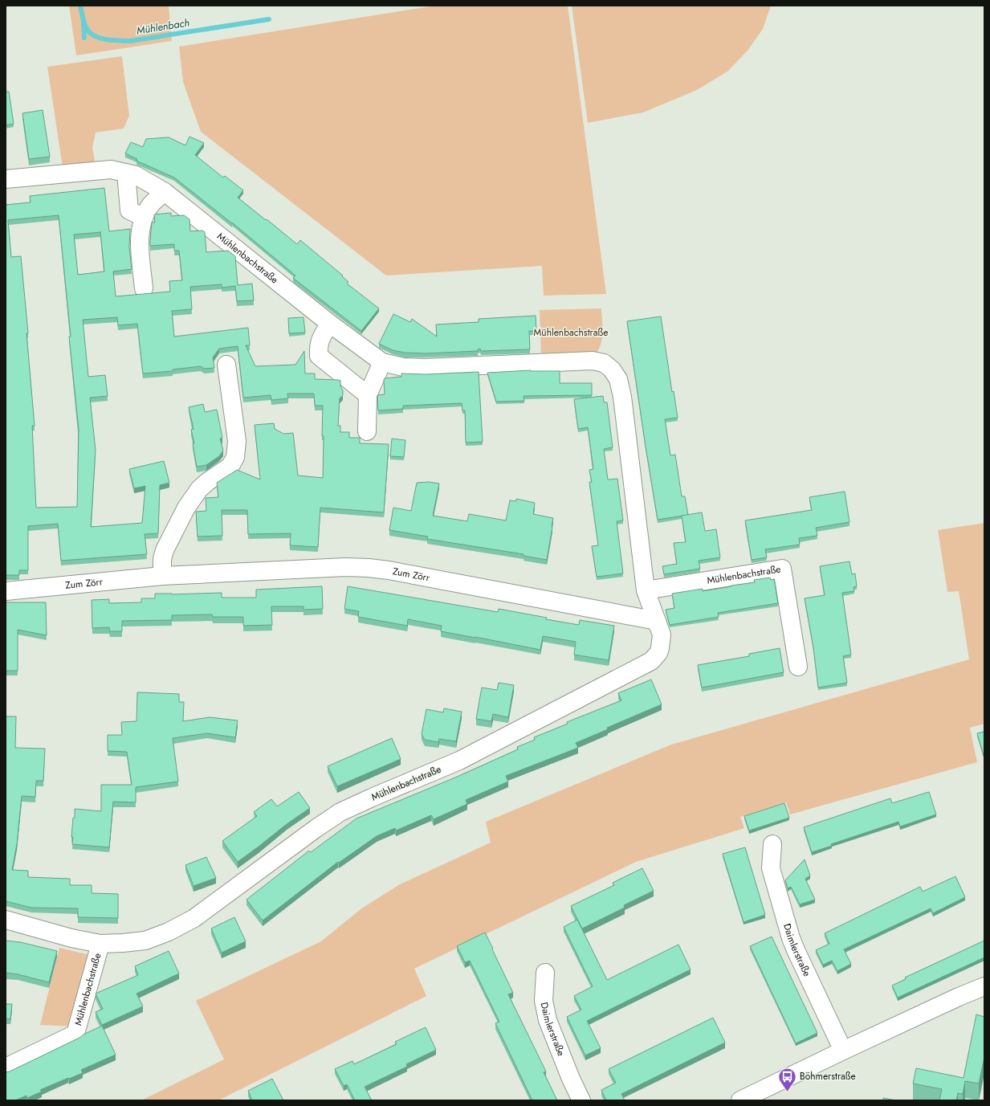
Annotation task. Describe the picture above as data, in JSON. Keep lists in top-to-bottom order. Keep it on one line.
{"streets":{"street":["Mühlenbachstraße","Zum Zörr","Daimlerstraße"]},"crossings":[["Mühlenbachstraße","Zum Zörr"]],"water":["Mühlenbach"],"parks":["Mühlenbachstraße"],"places":{"bus stop":["Böhmerstraße"]}}
